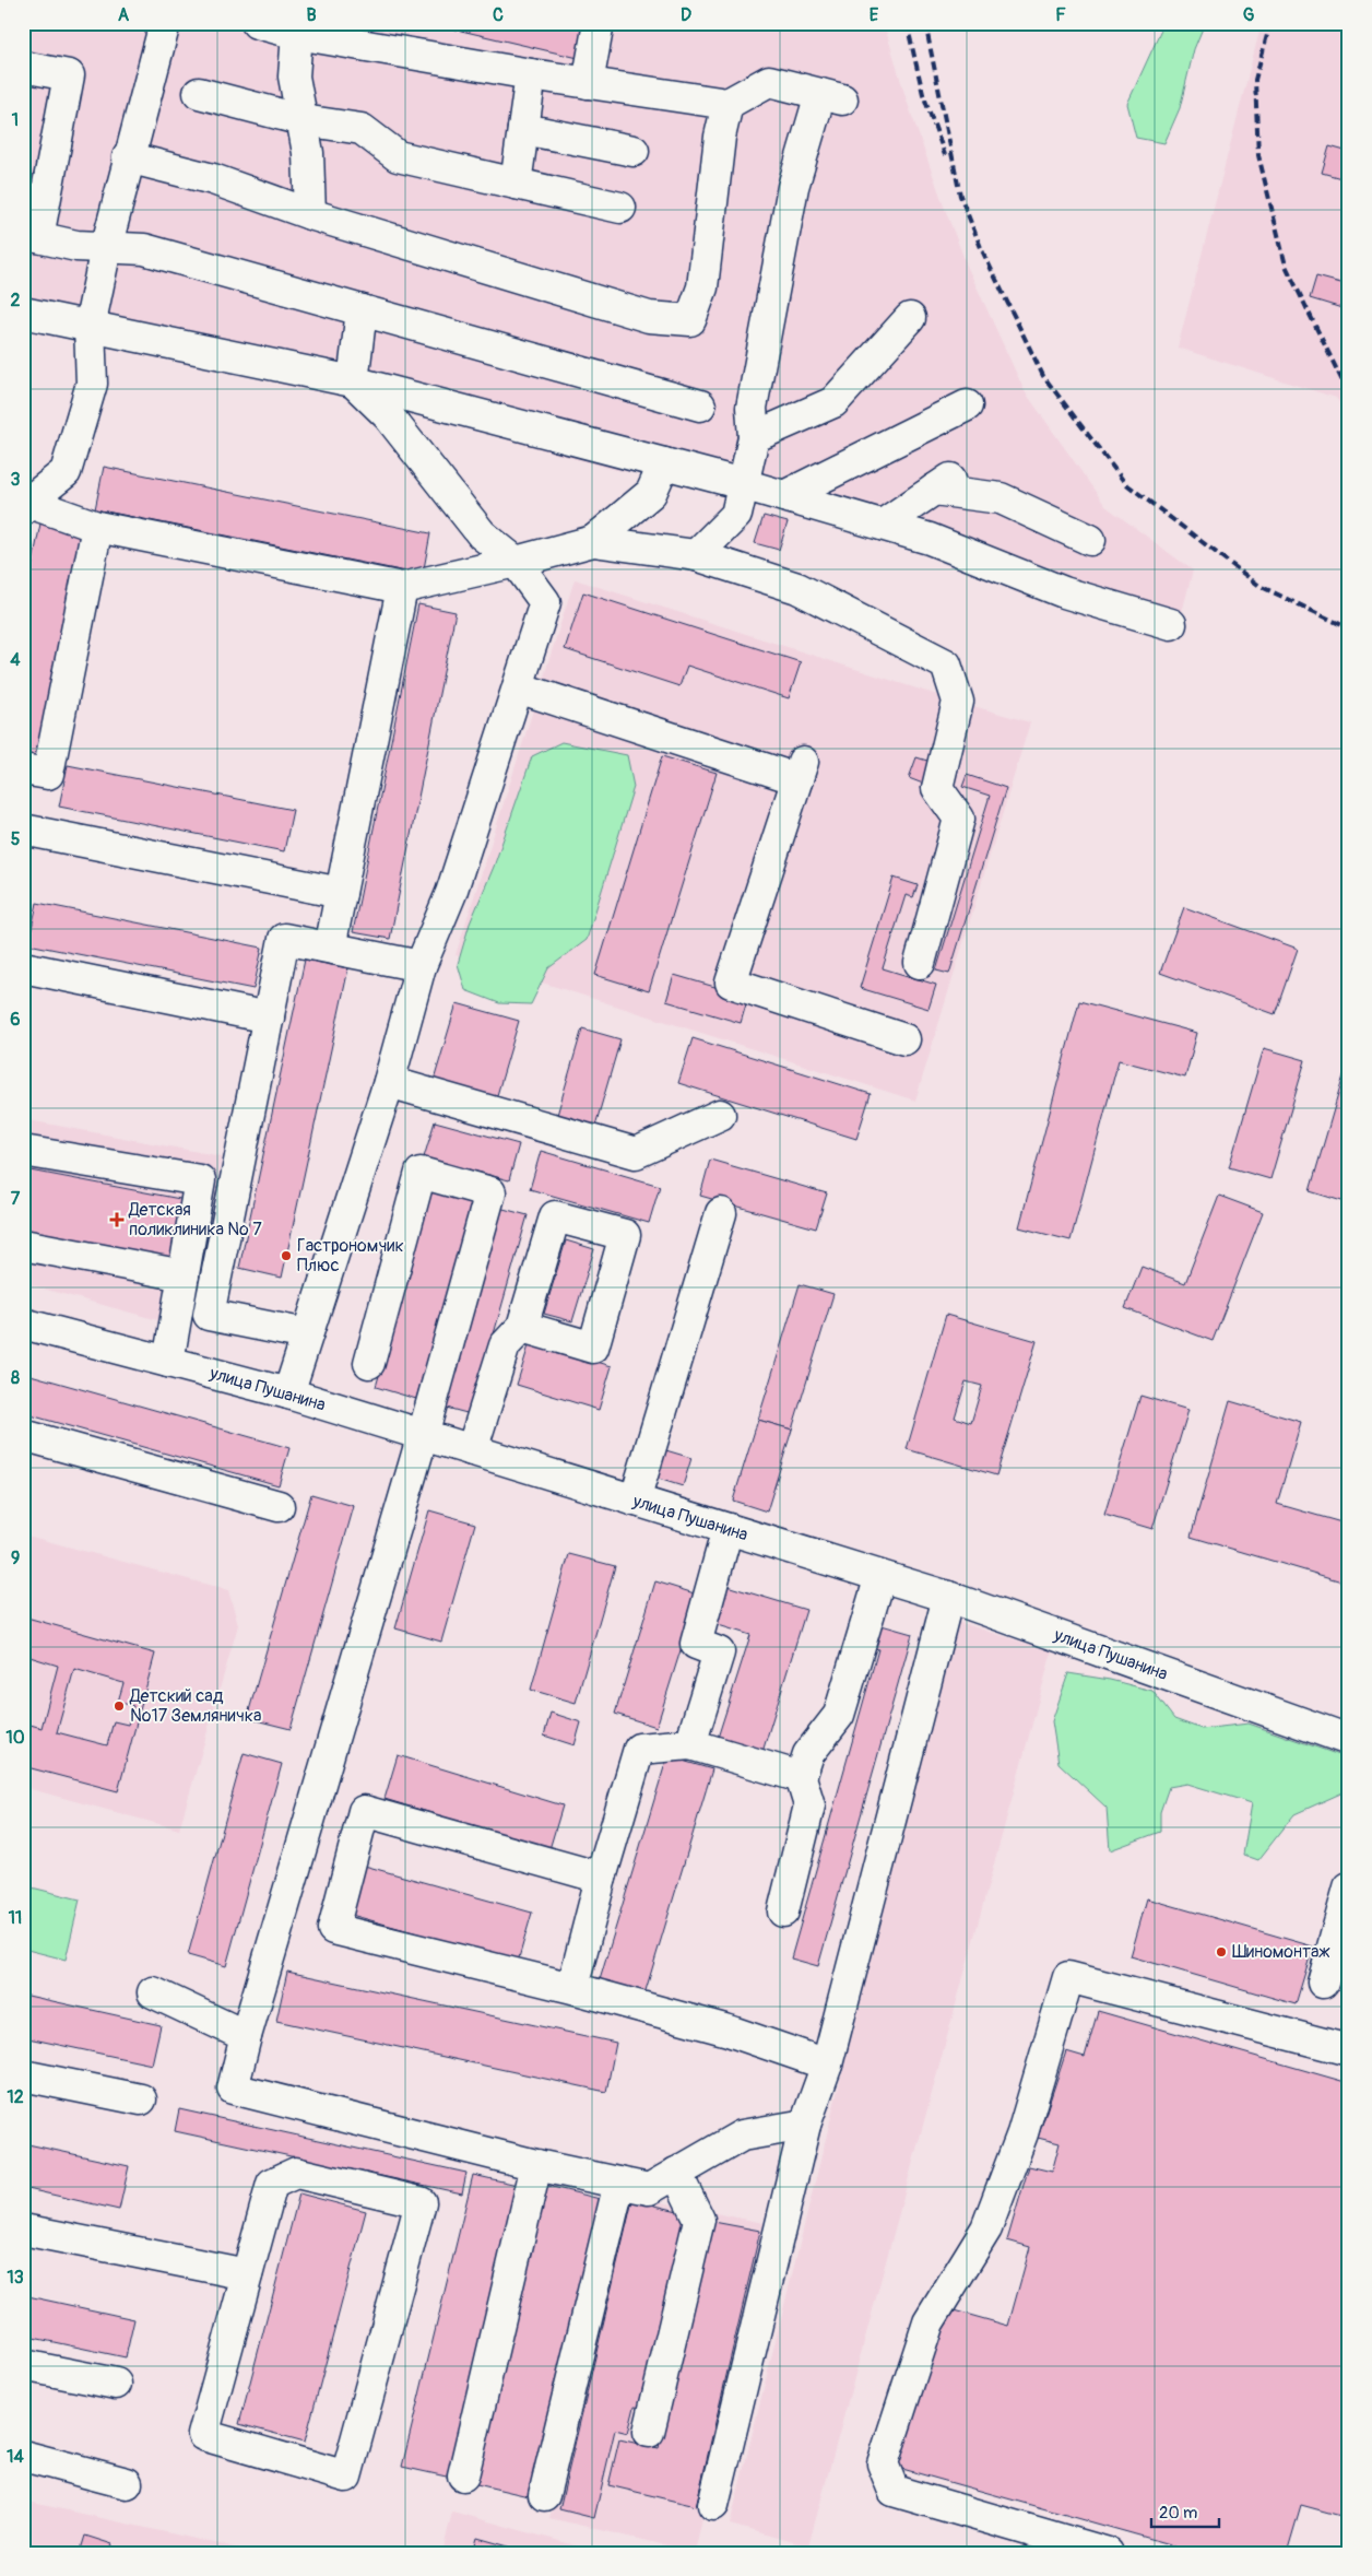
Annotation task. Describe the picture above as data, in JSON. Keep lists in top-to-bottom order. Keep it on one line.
{"streets":{"street":["улица Пушанина"]},"places":{"health":["Детская поликлиника № 7"],"other":["Гастрономчик Плюс","Детский сад №17 Земляничка","Шиномонтаж"]},"scale_bar":"20 m","grid":{"columns":["A","B","C","D","E","F","G"],"rows":["1","2","3","4","5","6","7","8","9","10","11","12","13","14"]}}
